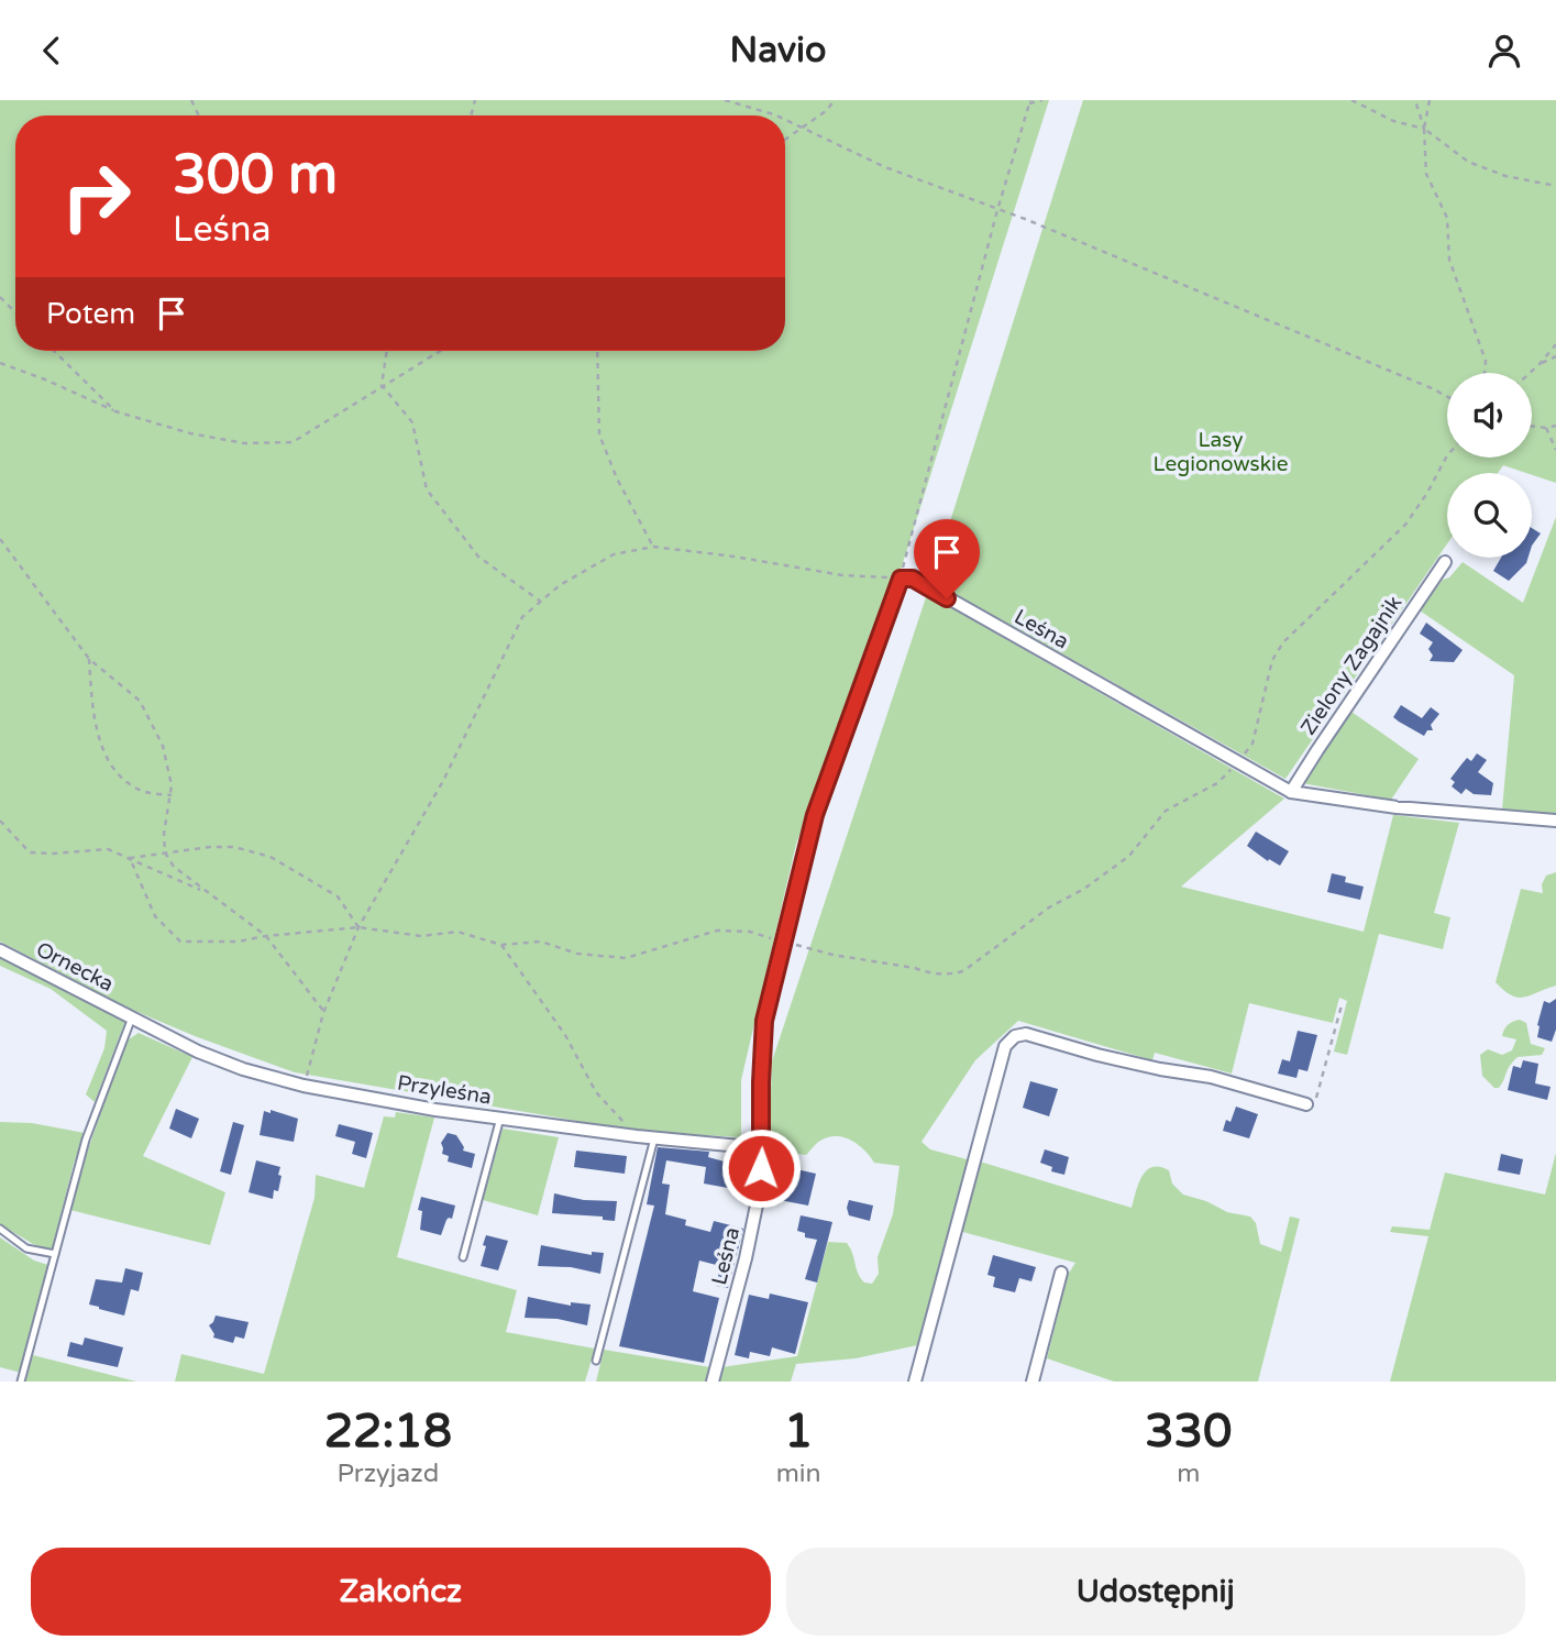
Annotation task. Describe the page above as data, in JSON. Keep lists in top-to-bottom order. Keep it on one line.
{"streets":{"street":["Leśna","Zielony Zagajnik","Ornecka","Przyleśna"]},"crossings":[["Leśna","Zielony Zagajnik"],["Leśna","Przyleśna"],["Ornecka","Przyleśna"]],"parks":["Lasy Legionowskie"],"page":{"header":"Navio","turn":["300 m","Leśna"],"then":"Potem","eta":["22:18","Przyjazd","1","min","330","m"],"buttons":["Zakończ","Udostępnij"]}}
